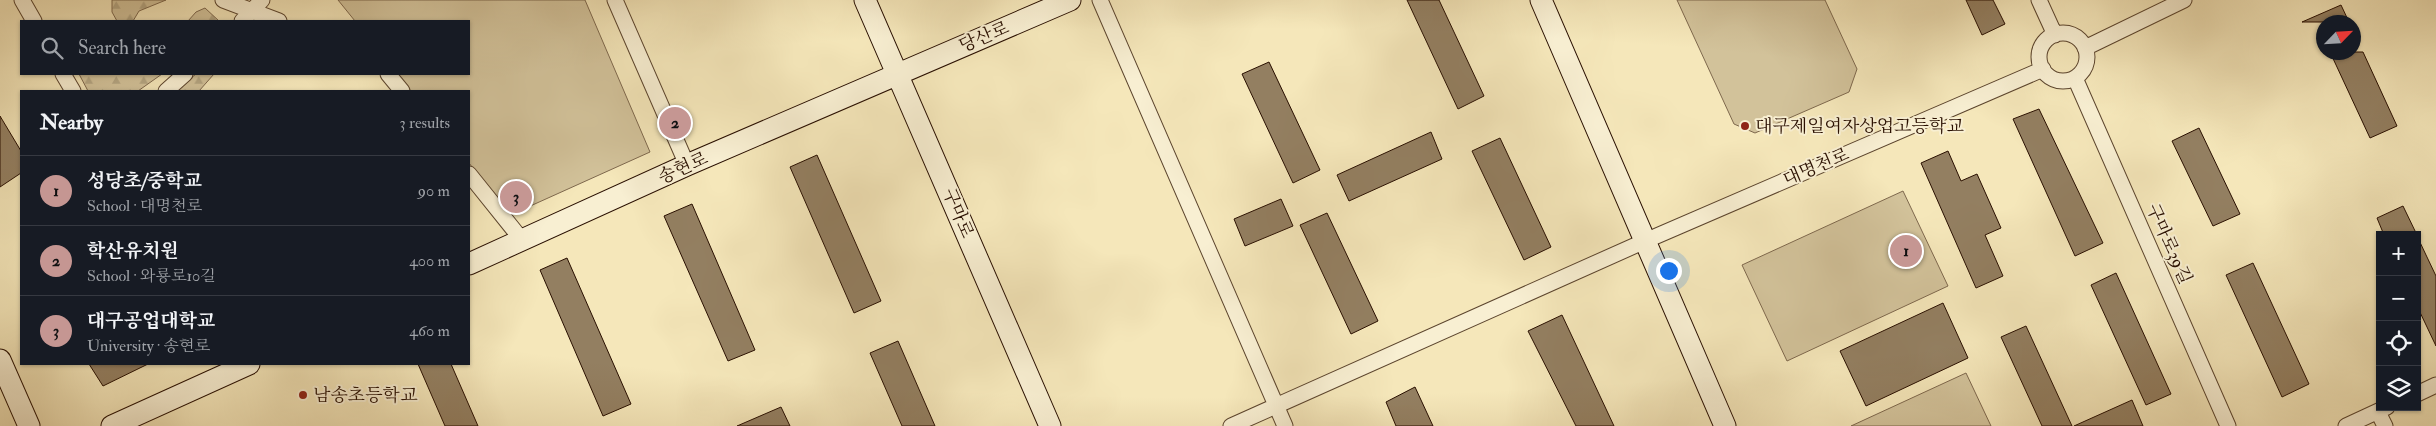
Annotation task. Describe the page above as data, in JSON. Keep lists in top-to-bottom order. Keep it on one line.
{"streets":{"main road":["당산로","송현로","구마로"],"street":["대명천로","구마로39길"]},"crossings":[["당산로","송현로"],["당산로","구마로"],["대명천로","구마로39길"],["송현로","구마로"]],"places":["대구제일여자상업고등학교","남송초등학교"],"north":"top right","page":{"search":"Search here","heading":["Nearby","3 results"],"pins":["2","3","1"],"list":[{"mark":"1","name":"성당초/중학교","note":"School · 대명천로","value":"90 m"},{"mark":"2","name":"학산유치원","note":"School · 와룡로10길","value":"400 m"},{"mark":"3","name":"대구공업대학교","note":"University · 송현로","value":"460 m"}],"map_buttons":["+","−"]}}
